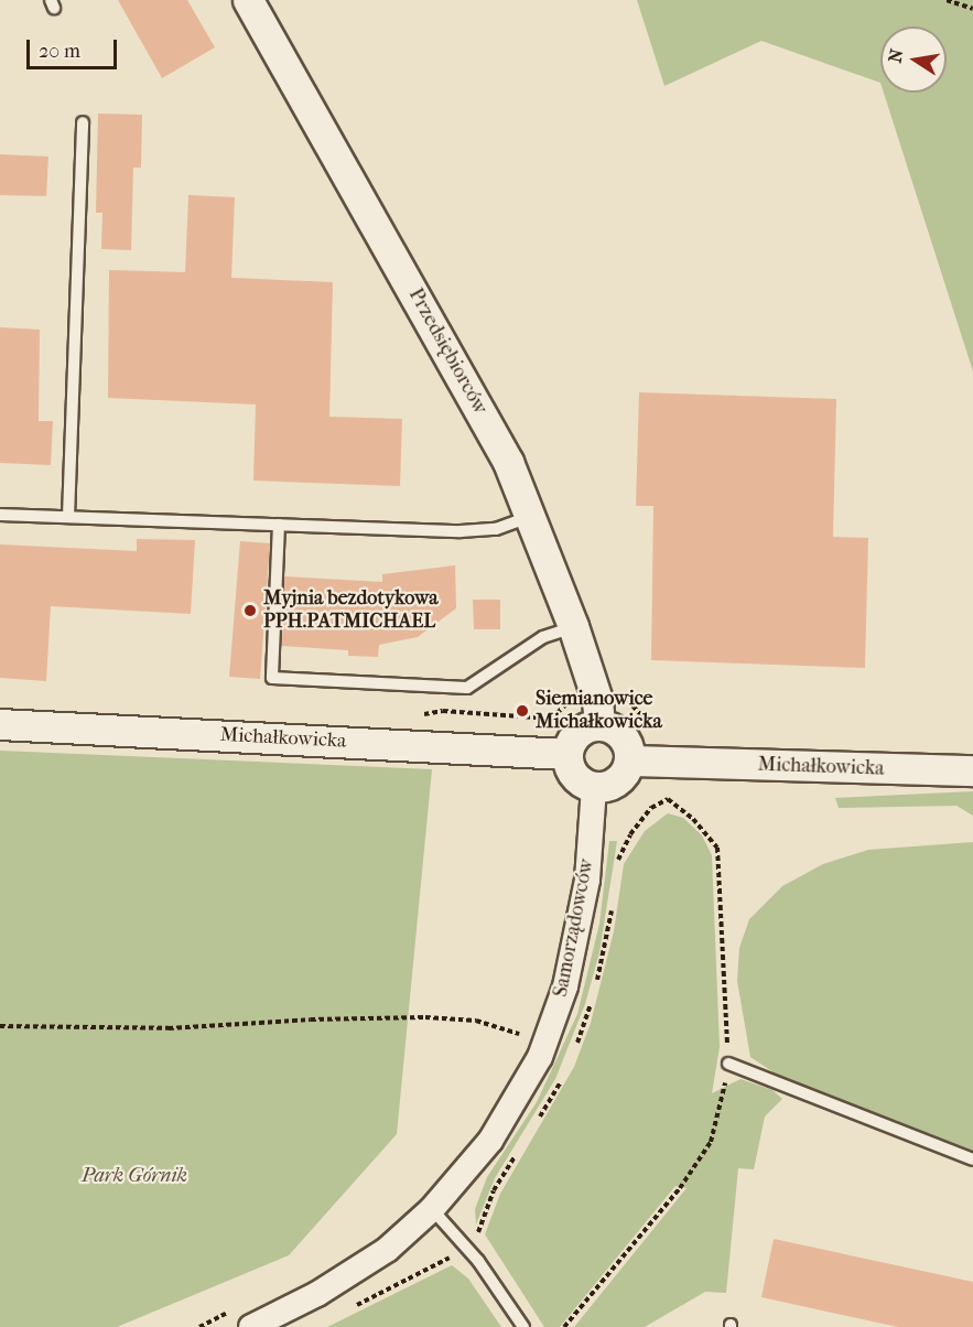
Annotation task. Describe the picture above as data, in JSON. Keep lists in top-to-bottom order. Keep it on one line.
{"streets":{"street":["Przedsiębiorców","Michałkowicka","Samorządowców"]},"crossings":[["Przedsiębiorców","Michałkowicka"],["Przedsiębiorców","Samorządowców"],["Michałkowicka","Samorządowców"]],"parks":["Park Górnik"],"places":["Myjnia bezdotykowa PPH.PATMICHAEL","Siemianowice Michałkowicka"],"scale_bar":"20 m","north":"left"}
